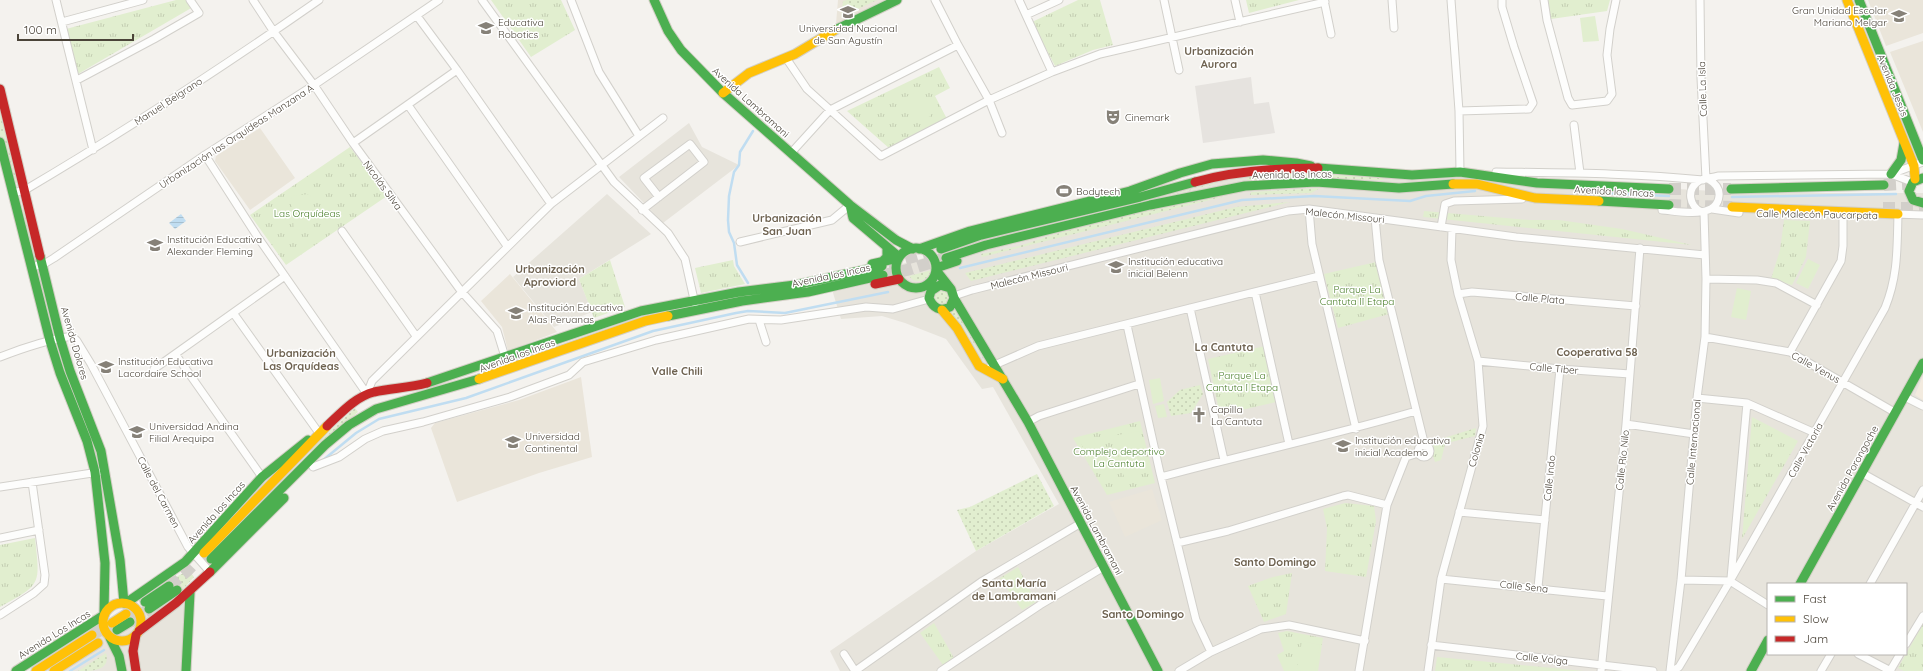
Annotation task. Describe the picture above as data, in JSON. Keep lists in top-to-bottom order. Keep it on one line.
{"streets":{"main road":["Avenida Jesús","Avenida Lambramani","Avenida los Incas","Avenida Dolores","Avenida Porongoche","Avenida Los Incas"],"street":["Calle La Isla","Manuel Belgrano","Urbanización las Orquídeas Manzana A","Nicolás SIlva","Calle Malecón Paucarpata","Malecón Missouri","Calle Plata","Calle Venus","Calle Tiber","Calle Internacional","Colonia","Calle Victoria","Calle Río Nilo","Calle Indo","Calle del Carmen","Calle Sena","Calle Volga"]},"crossings":[["Avenida Jesús","Avenida los Incas"],["Calle La Isla","Avenida los Incas"],["Calle La Isla","Calle Malecón Paucarpata"],["Calle La Isla","Calle Internacional"],["Manuel Belgrano","Nicolás SIlva"],["Manuel Belgrano","Avenida Dolores"],["Avenida Lambramani","Avenida los Incas"],["Avenida Lambramani","Malecón Missouri"],["Urbanización las Orquídeas Manzana A","Nicolás SIlva"],["Urbanización las Orquídeas Manzana A","Avenida Dolores"],["Avenida los Incas","Nicolás SIlva"],["Avenida los Incas","Calle Malecón Paucarpata"],["Avenida los Incas","Avenida Dolores"],["Avenida los Incas","Calle Internacional"],["Avenida los Incas","Calle del Carmen"],["Avenida los Incas","Avenida Los Incas"],["Calle Malecón Paucarpata","Malecón Missouri"],["Calle Malecón Paucarpata","Calle Internacional"],["Calle Malecón Paucarpata","Calle Victoria"],["Malecón Missouri","Calle Internacional"],["Malecón Missouri","Colonia"],["Malecón Missouri","Calle Río Nilo"],["Calle Plata","Colonia"],["Calle Plata","Calle Río Nilo"],["Avenida Dolores","Calle del Carmen"],["Avenida Dolores","Avenida Los Incas"],["Calle Venus","Calle Internacional"],["Calle Venus","Calle Victoria"],["Calle Venus","Avenida Porongoche"],["Calle Tiber","Colonia"],["Calle Tiber","Calle Río Nilo"],["Calle Tiber","Calle Indo"],["Colonia","Calle Sena"],["Colonia","Calle Volga"],["Calle Río Nilo","Calle Sena"],["Calle Río Nilo","Calle Volga"],["Calle Indo","Calle Sena"]],"districts":["Urbanización Aurora","Urbanización San Juan","Urbanización Aproviord","La Cantuta","Cooperativa 58","Urbanización Las Orquídeas","Valle Chili","Santo Domingo","Santa María de Lambramani","Santo Domingo"],"parks":["Las Orquídeas","Parque La Cantuta II Etapa","Parque La Cantuta I Etapa","Complejo deportivo La Cantuta"],"places":{"school or university":["Universidad Nacional de San Agustín","Gran Unidad Escolar Mariano Melgar","Educativa Robotics","Institución Educativa Alexander Fleming","Institución educativa inicial Belenn","Institución Educativa Alas Peruanas","Institución Educativa Lacordaire School","Universidad Andina Filial Arequipa","Universidad Continental","Institución educativa inicial Academo"],"theatre":["Cinemark"],"sports":["Bodytech"],"church":["Capilla La Cantuta"]},"legend":["Fast","Slow","Jam"],"scale_bar":"100 m"}
